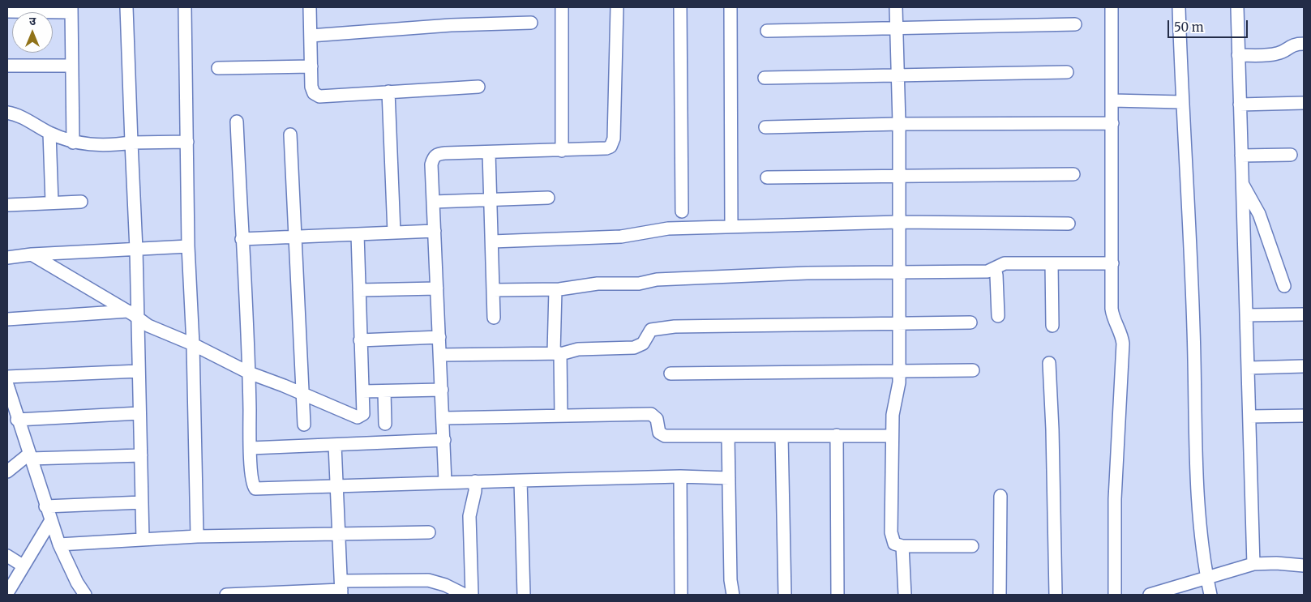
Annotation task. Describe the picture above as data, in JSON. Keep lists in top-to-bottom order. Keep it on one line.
{"scale_bar":"50 m","north":"top"}
